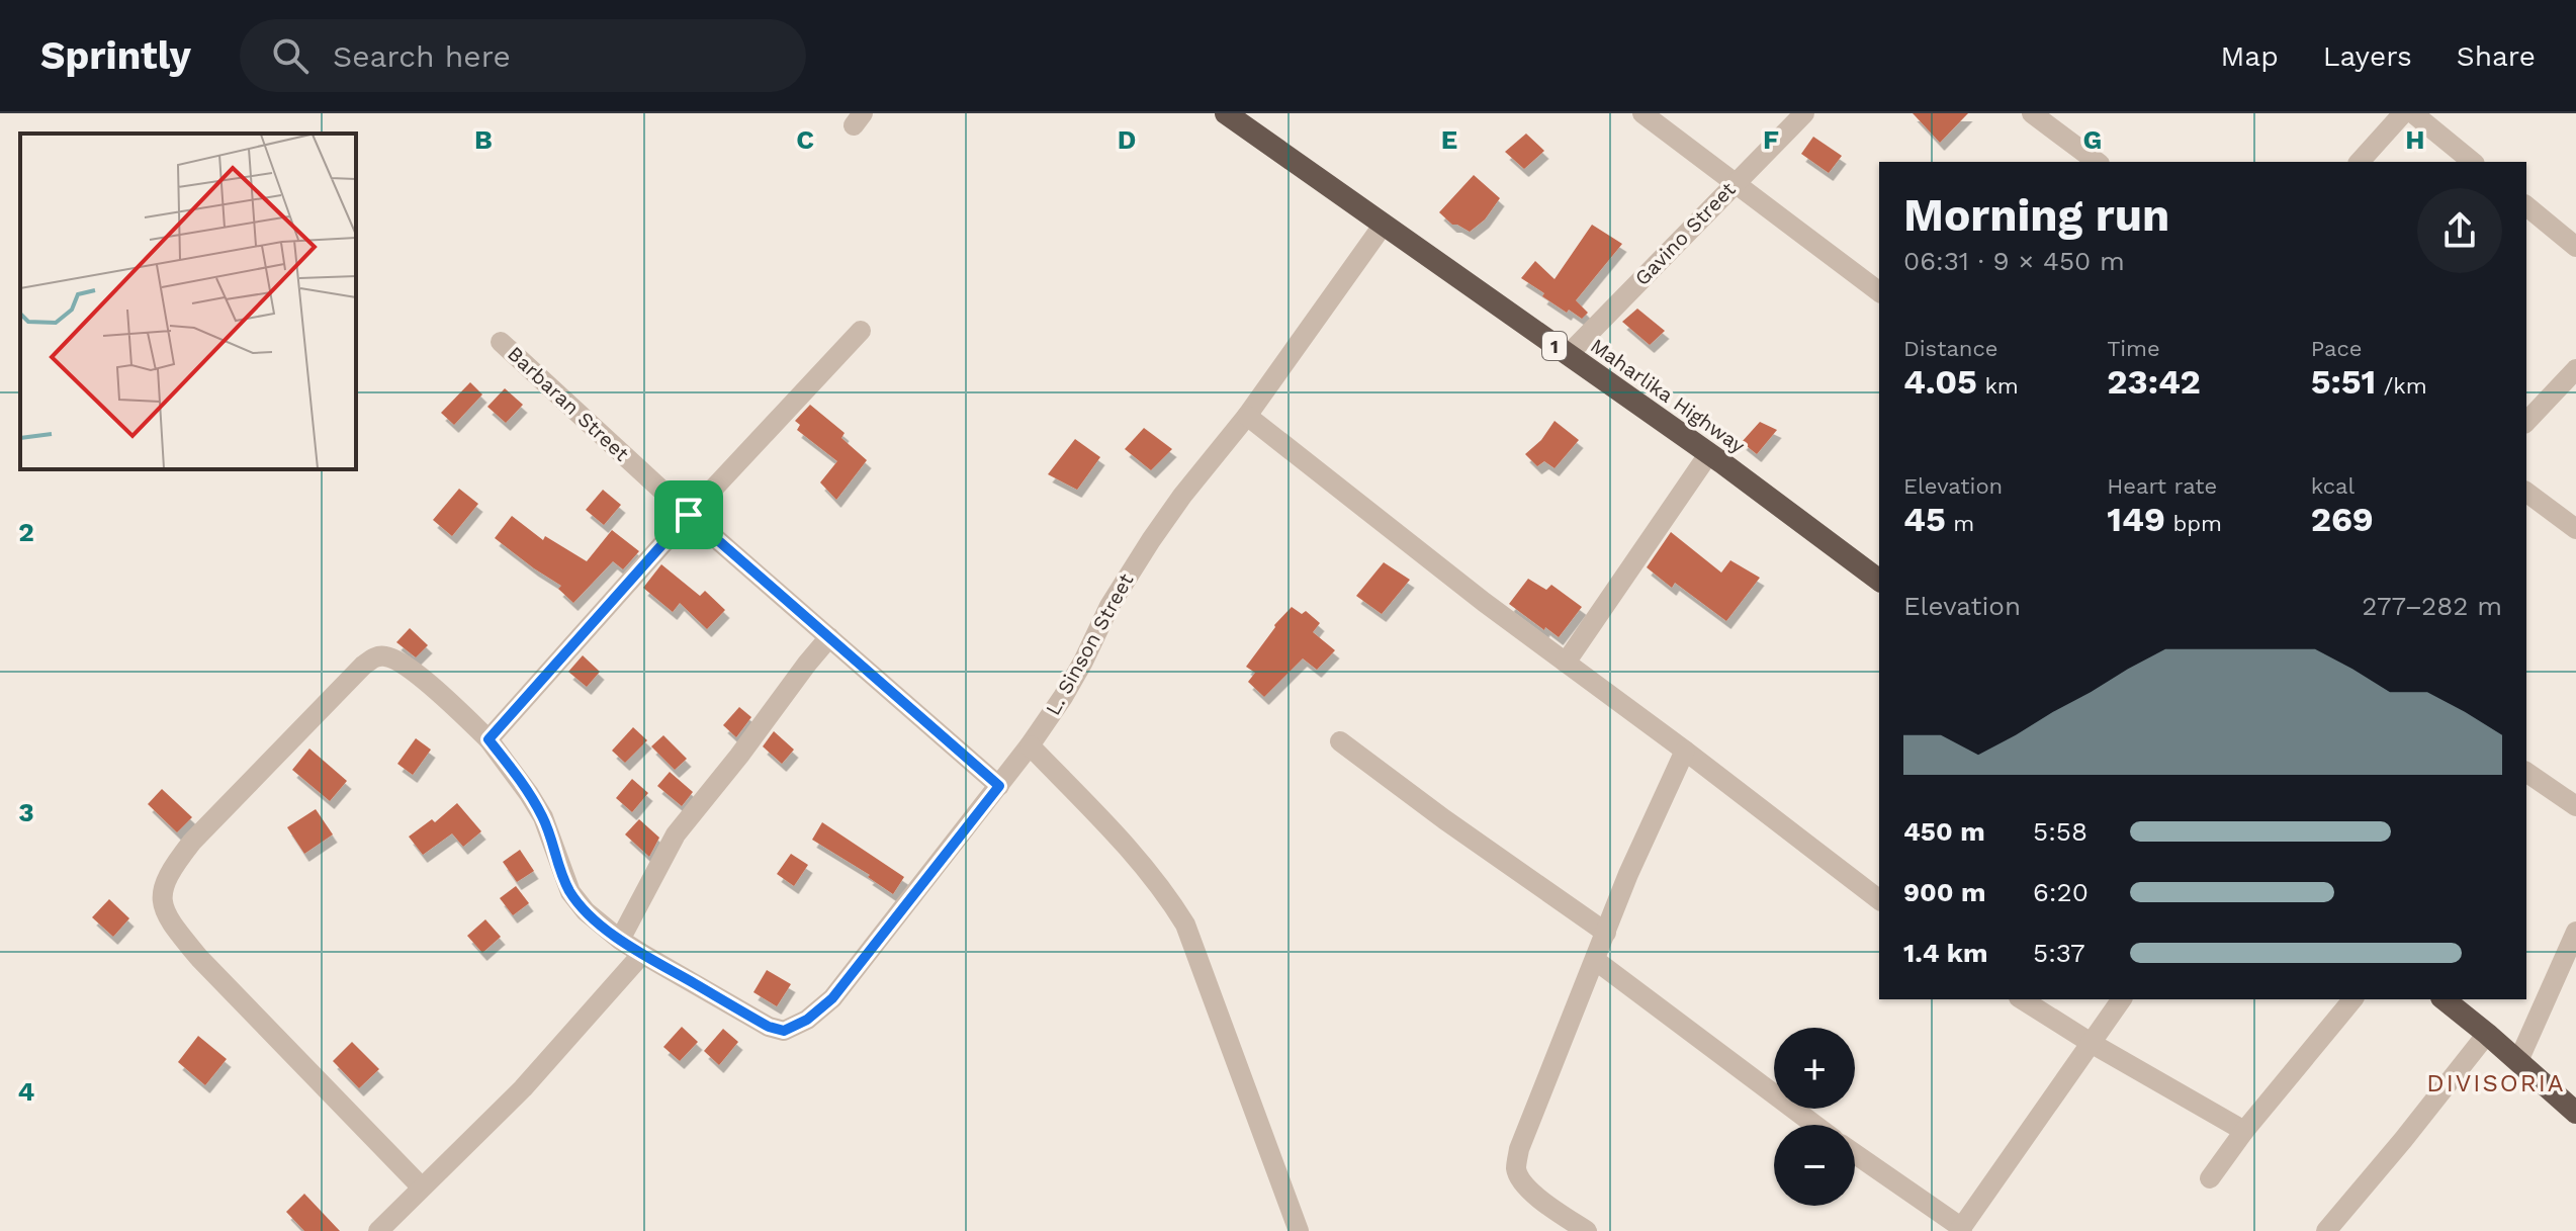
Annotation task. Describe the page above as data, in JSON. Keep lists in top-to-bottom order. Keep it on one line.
{"streets":{"highway":["1","Maharlika Highway"],"street":["Gavino Street","Barbaran Street","L. Sinson Street"]},"crossings":[["Gavino Street","Maharlika Highway"],["Maharlika Highway","L. Sinson Street"],["Barbaran Street","L. Sinson Street"]],"districts":["DIVISORIA"],"page":{"header":"Sprintly","search":"Search here","nav":["Map","Layers","Share"],"heading":["Morning run","06:31 · 9 × 450 m"],"stats":[["Distance","4.05 km"],["Time","23:42"],["Pace","5:51 /km"],["Elevation","45 m"],["Heart rate","149 bpm"],["kcal","269"]],"chart":["Elevation","277–282 m"],"list":[{"name":"450 m","note":"5:58"},{"name":"900 m","note":"6:20"},{"name":"1.4 km","note":"5:37"}],"map_buttons":["+","−"]},"grid":{"columns":["B","C","D","E","F","G","H"],"rows":["2","3","4"]}}
